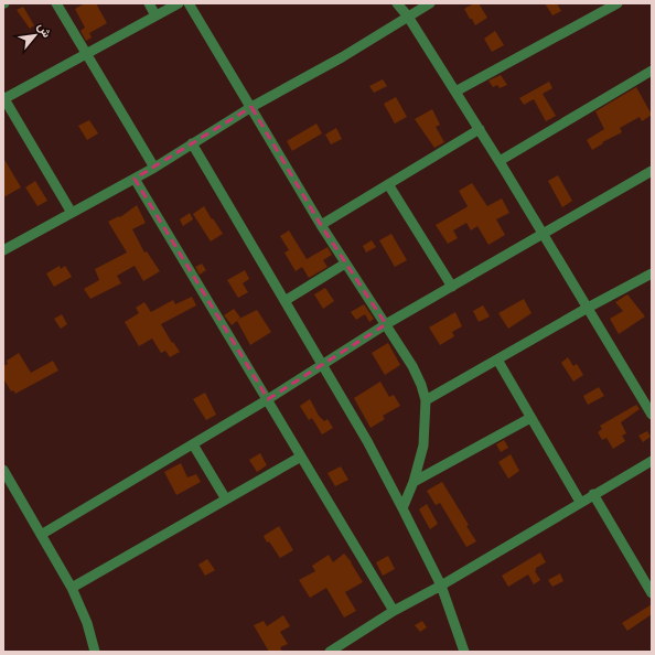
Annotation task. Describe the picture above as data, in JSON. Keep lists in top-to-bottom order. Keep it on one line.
{"north":"top right"}
